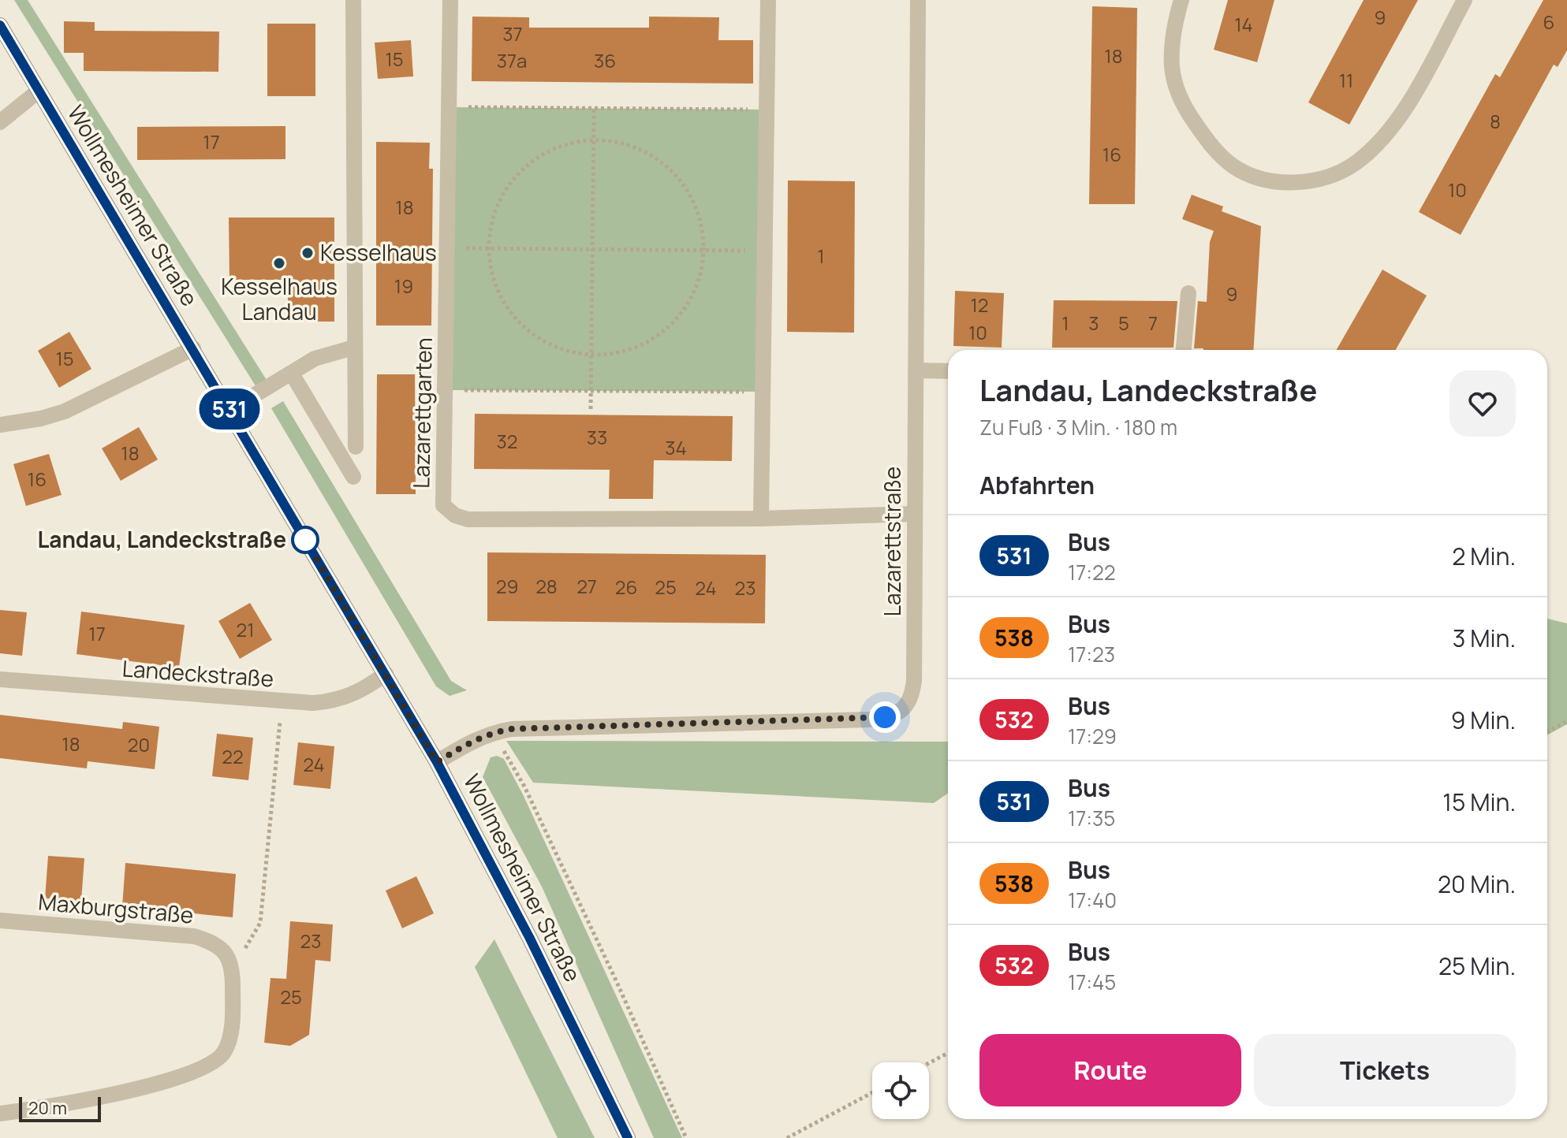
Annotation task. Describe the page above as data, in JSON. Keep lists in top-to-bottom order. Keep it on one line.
{"streets":{"main road":["Wollmesheimer Straße"],"street":["Lazarettgarten","Lazarettstraße","Landeckstraße","Maxburgstraße"]},"crossings":[["Wollmesheimer Straße","Landeckstraße"],["Lazarettgarten","Lazarettstraße"]],"places":["Kesselhaus","Kesselhaus Landau","Landau, Landeckstraße"],"lines":["bus line 531"],"house_numbers":["9","6","14","37","18","15","37a","36","11","8","17","16","10","18","1","19","9","12","1","3","5","7","10","15","33","32","34","18","16","29","28","27","26","25","24","23","21","17","18","20","22","24","23","25"],"scale_bar":"20 m","page":{"on_map":"531","heading":[["Landau, Landeckstraße","Zu Fuß · 3 Min. · 180 m"],"Abfahrten"],"list":[{"mark":"531","name":"Bus","note":"17:22","value":"2 Min."},{"mark":"538","name":"Bus","note":"17:23","value":"3 Min."},{"mark":"532","name":"Bus","note":"17:29","value":"9 Min."},{"mark":"531","name":"Bus","note":"17:35","value":"15 Min."},{"mark":"538","name":"Bus","note":"17:40","value":"20 Min."},{"mark":"532","name":"Bus","note":"17:45","value":"25 Min."}],"buttons":["Route","Tickets"],"scale":"20 m"}}
